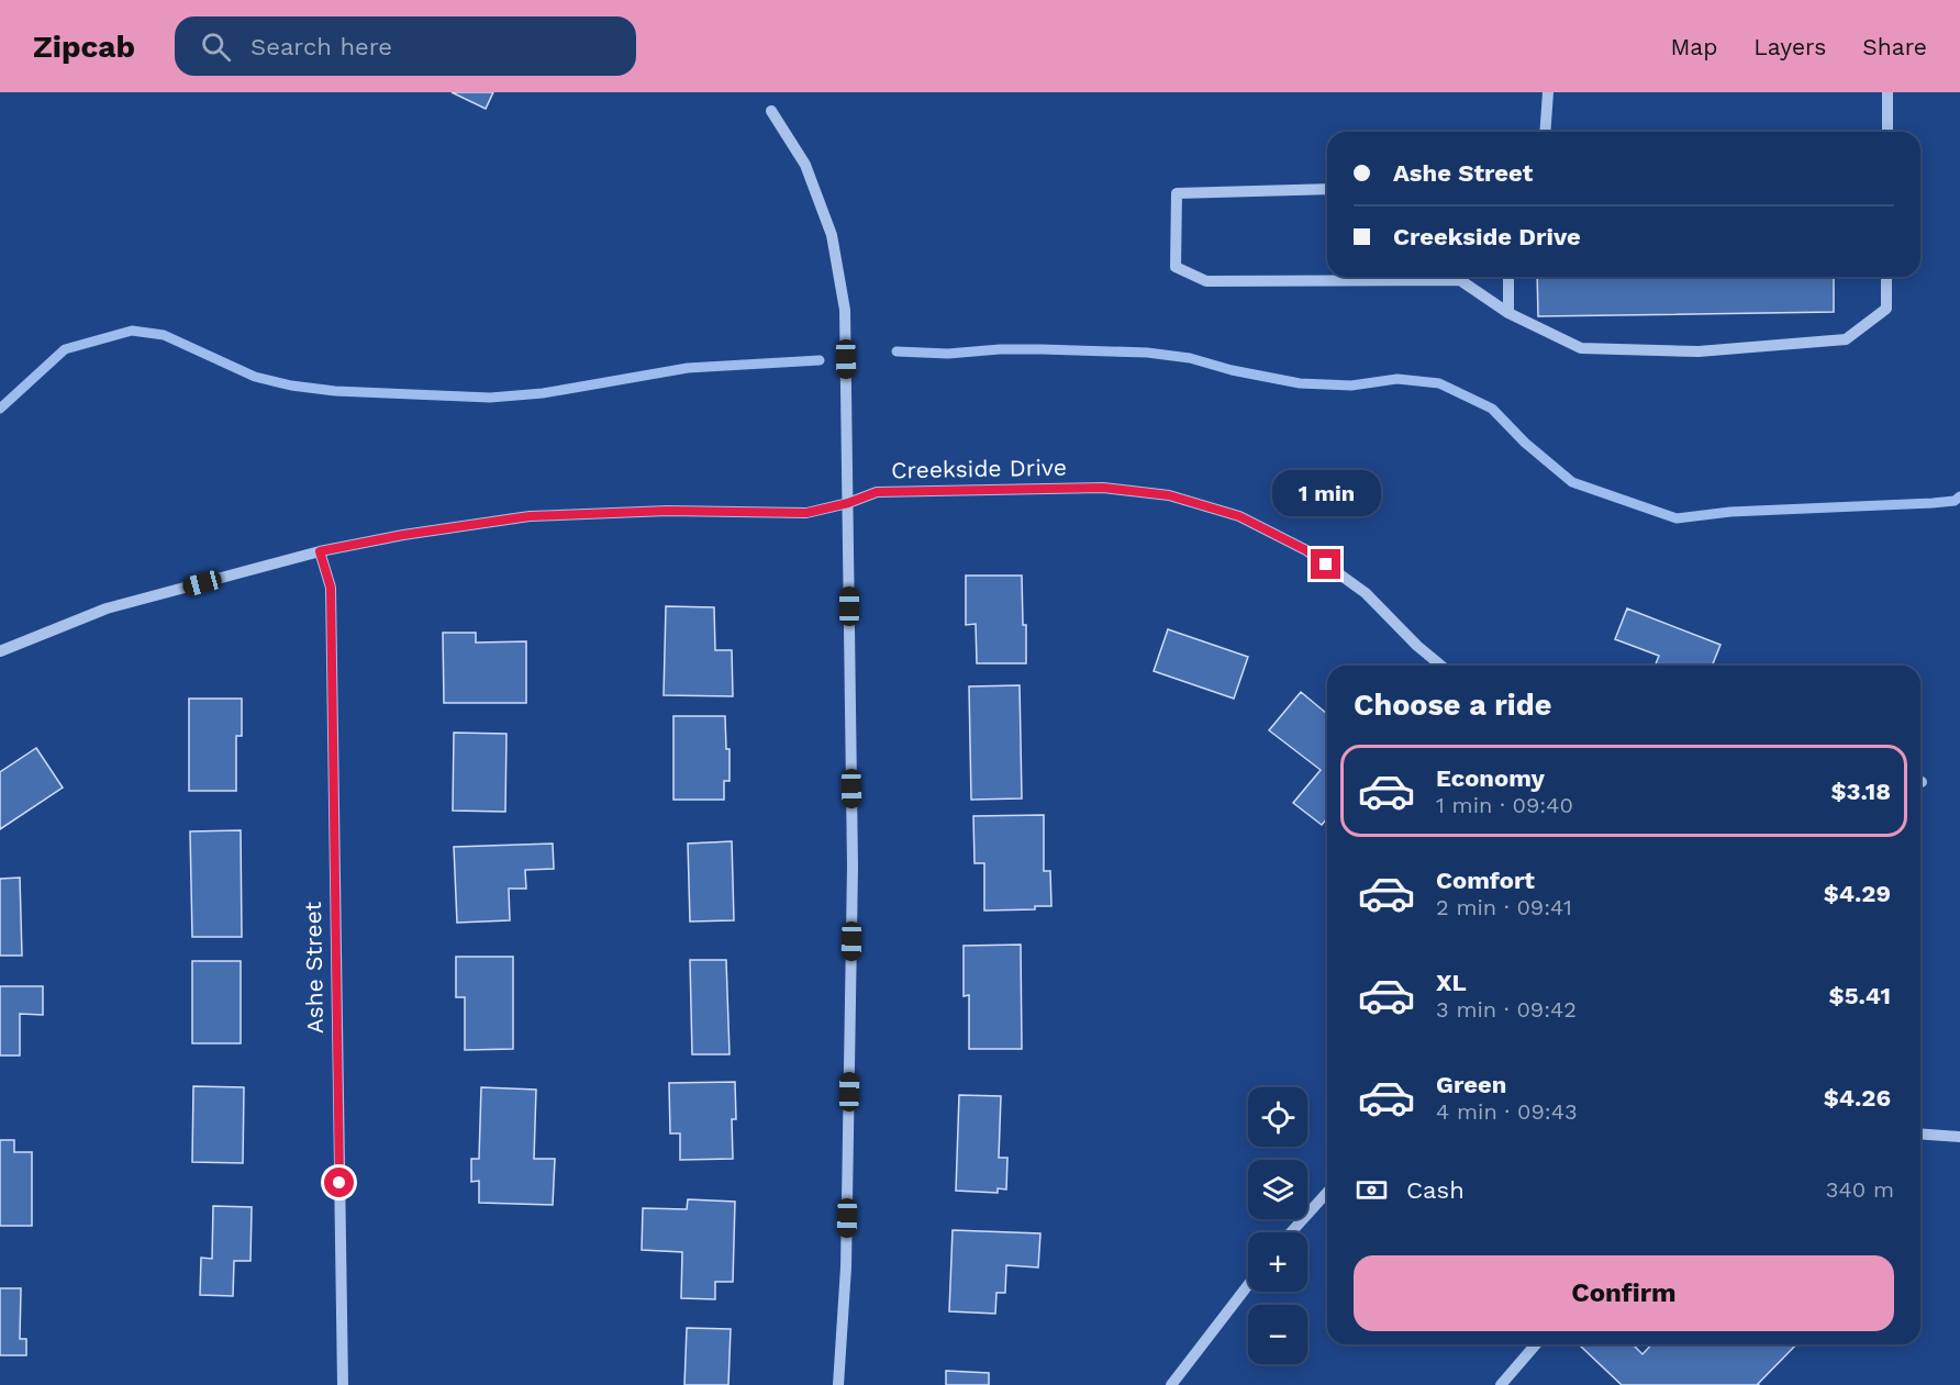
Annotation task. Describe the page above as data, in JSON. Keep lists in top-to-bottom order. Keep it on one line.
{"streets":{"street":["Creekside Drive","Ashe Street"]},"crossings":[["Creekside Drive","Ashe Street"]],"page":{"header":"Zipcab","search":"Search here","nav":["Map","Layers","Share"],"banner":["Ashe Street","Creekside Drive"],"bubble":"1 min","heading":"Choose a ride","list":[{"name":"Economy","note":"1 min · 09:40","value":"$3.18"},{"name":"Comfort","note":"2 min · 09:41","value":"$4.29"},{"name":"XL","note":"3 min · 09:42","value":"$5.41"},{"name":"Green","note":"4 min · 09:43","value":"$4.26"}],"map_buttons":["+","−"],"pay":["Cash","340 m"],"buttons":"Confirm"}}
